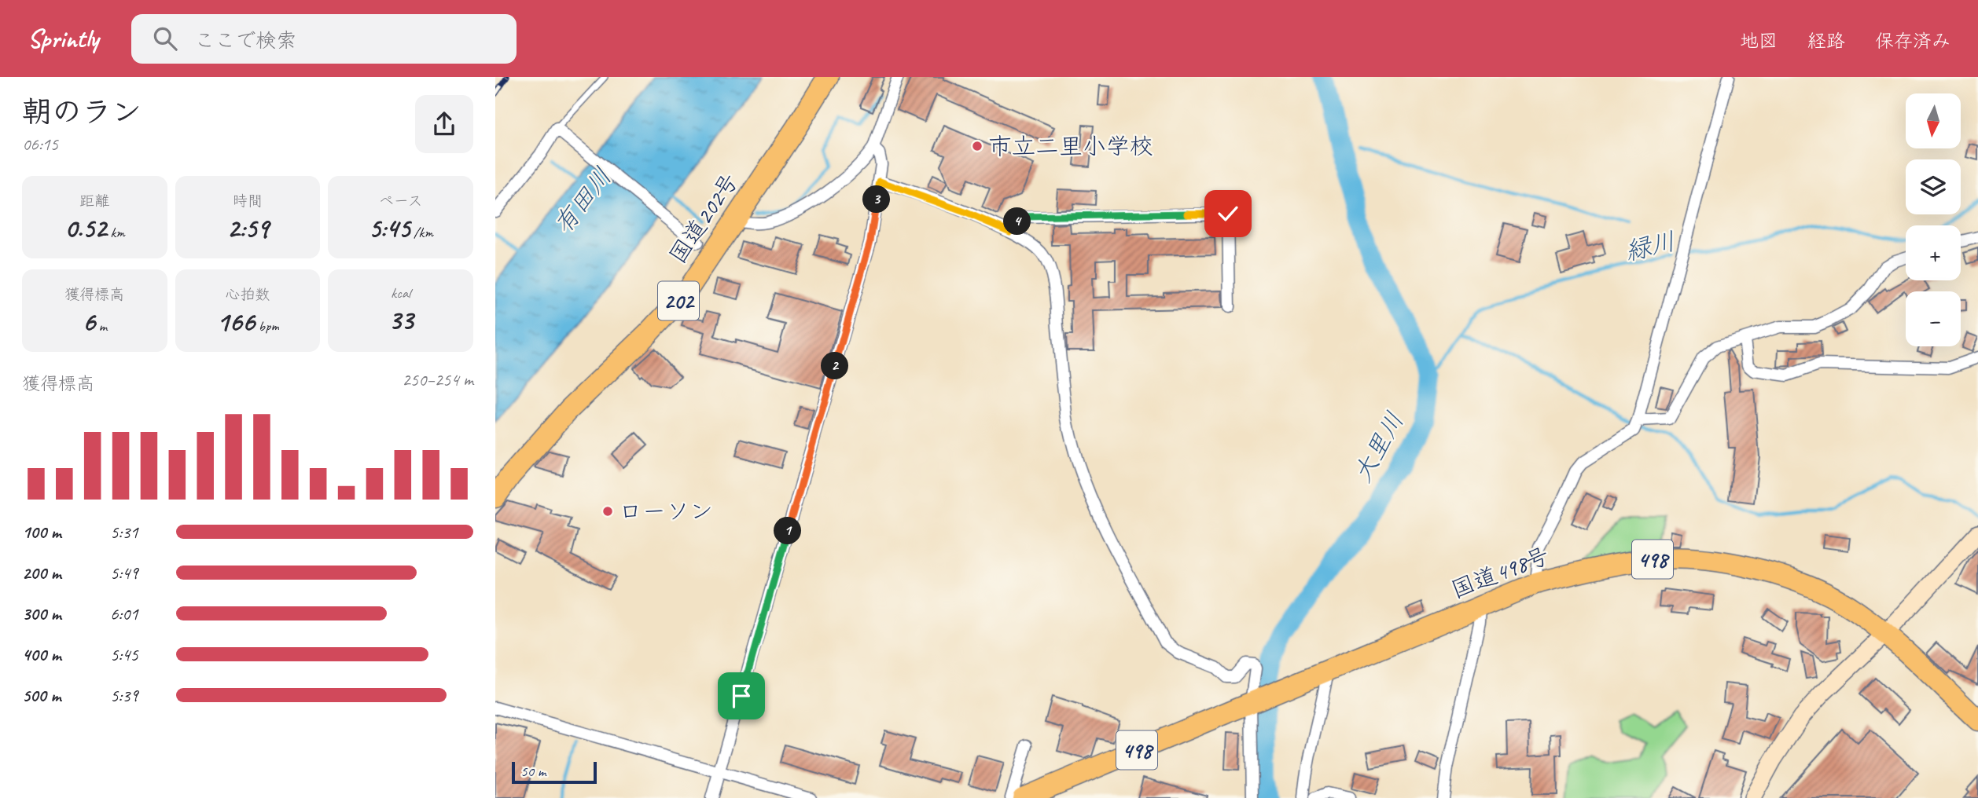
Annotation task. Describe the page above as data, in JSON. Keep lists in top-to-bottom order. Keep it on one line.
{"streets":{"highway":["国道202号","202","498","国道498号"]},"water":["有田川","緑川","大里川"],"places":["市立二里小学校","ローソン"],"scale_bar":"50 m","north":"bottom","page":{"header":"Sprintly","search":"ここで検索","nav":["地図","経路","保存済み"],"heading":["朝のラン","06:15"],"map_buttons":["+","−"],"stats":[["距離","0.52 km"],["時間","2:59"],["ペース","5:45 /km"],["獲得標高","6 m"],["心拍数","166 bpm"],["kcal","33"]],"pins":["3","4","2","1"],"chart":["獲得標高","250–254 m"],"list":[{"name":"100 m","note":"5:31"},{"name":"200 m","note":"5:49"},{"name":"300 m","note":"6:01"},{"name":"400 m","note":"5:45"},{"name":"500 m","note":"5:39"}],"scale":"50 m"}}
